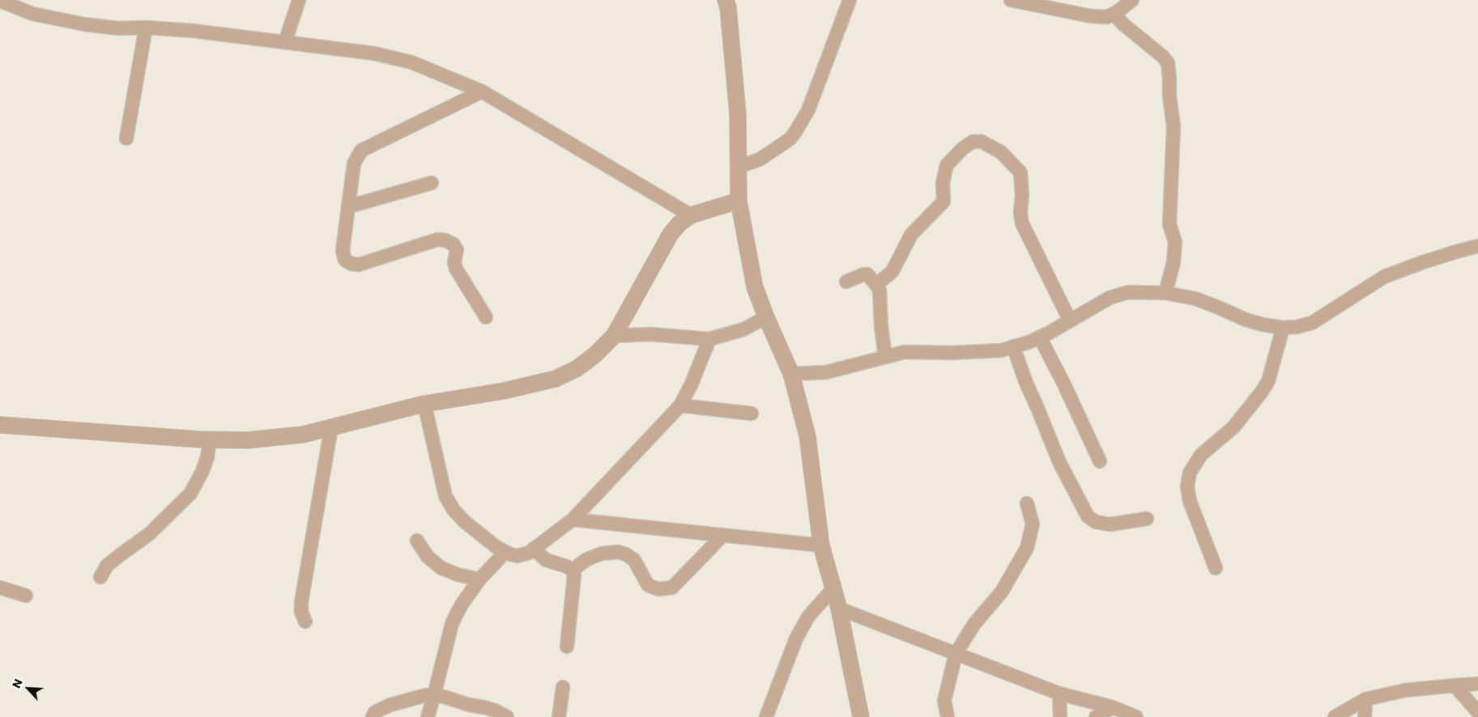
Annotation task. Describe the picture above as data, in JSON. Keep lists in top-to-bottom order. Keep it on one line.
{"north":"top left"}
